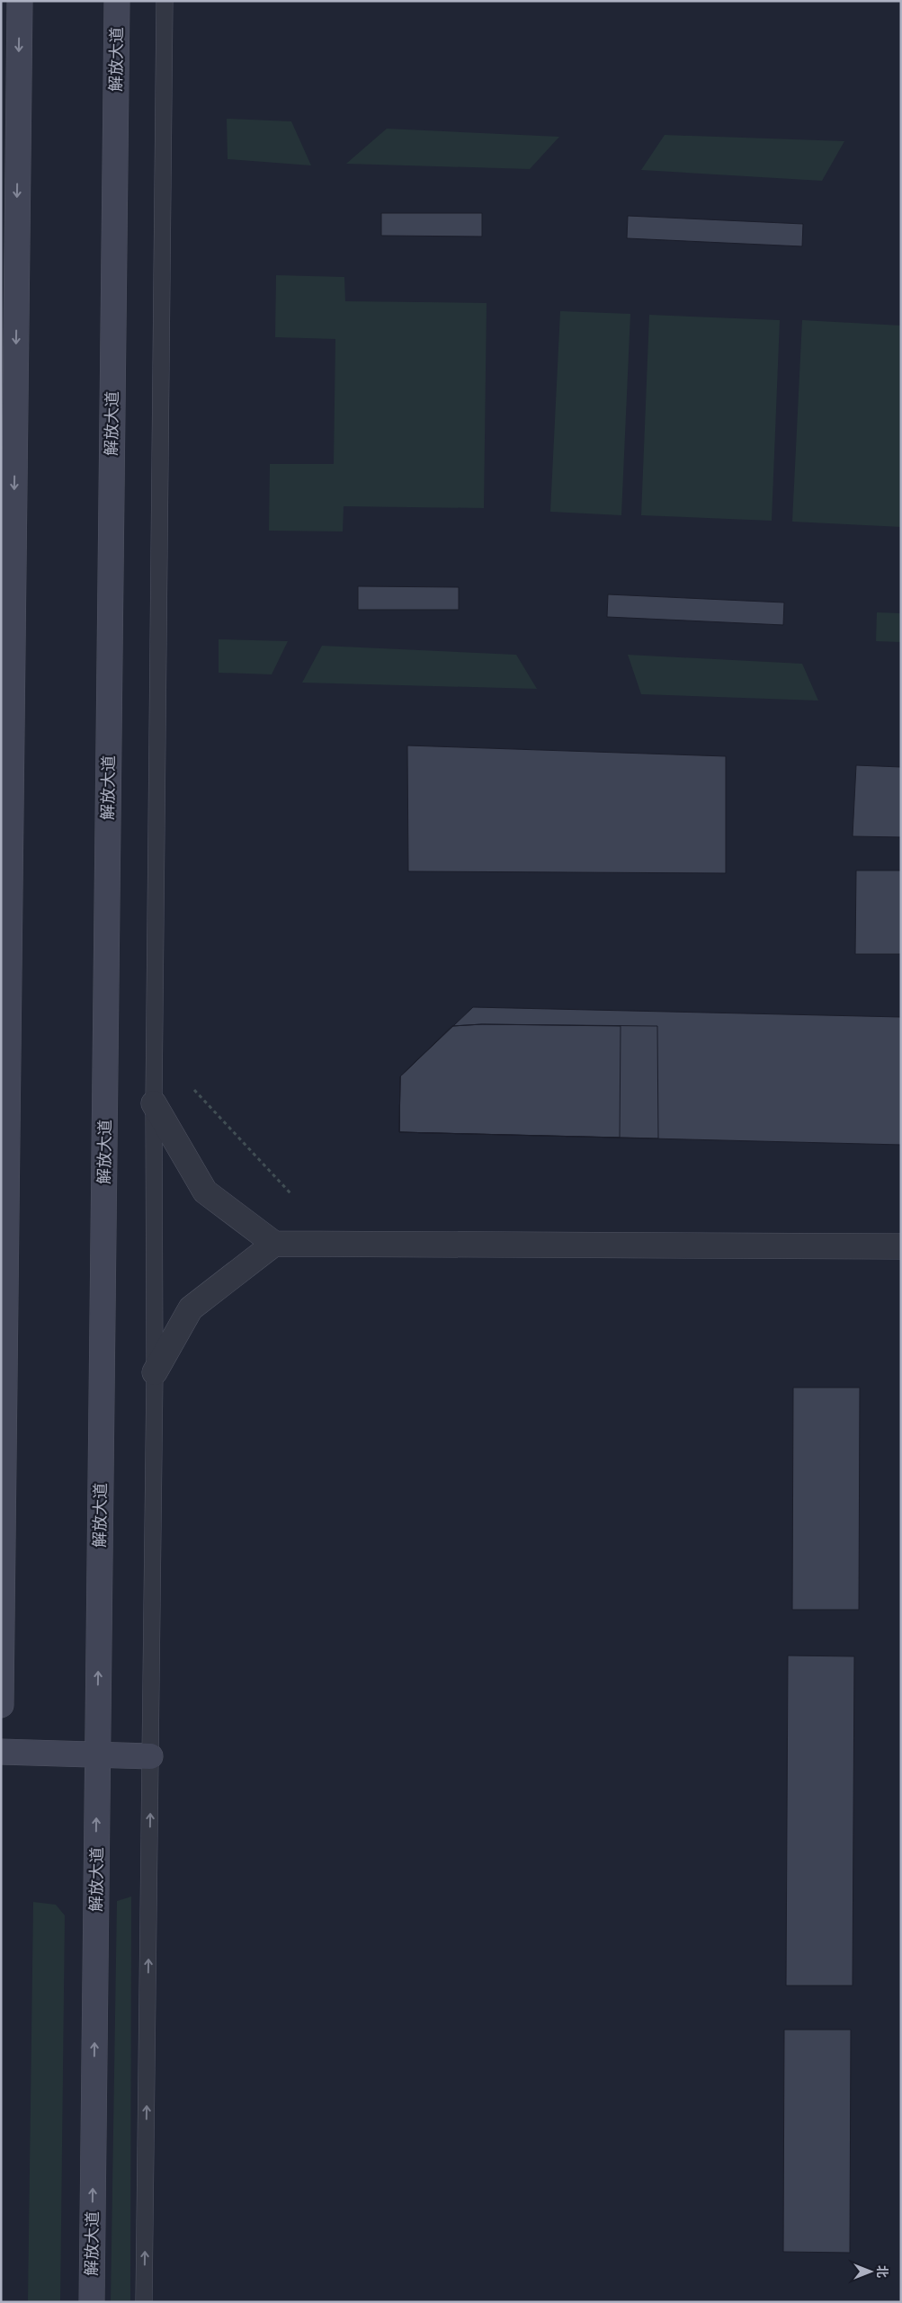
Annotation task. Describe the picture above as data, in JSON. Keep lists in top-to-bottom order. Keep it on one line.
{"streets":{"main road":["解放大道"]},"north":"right"}
